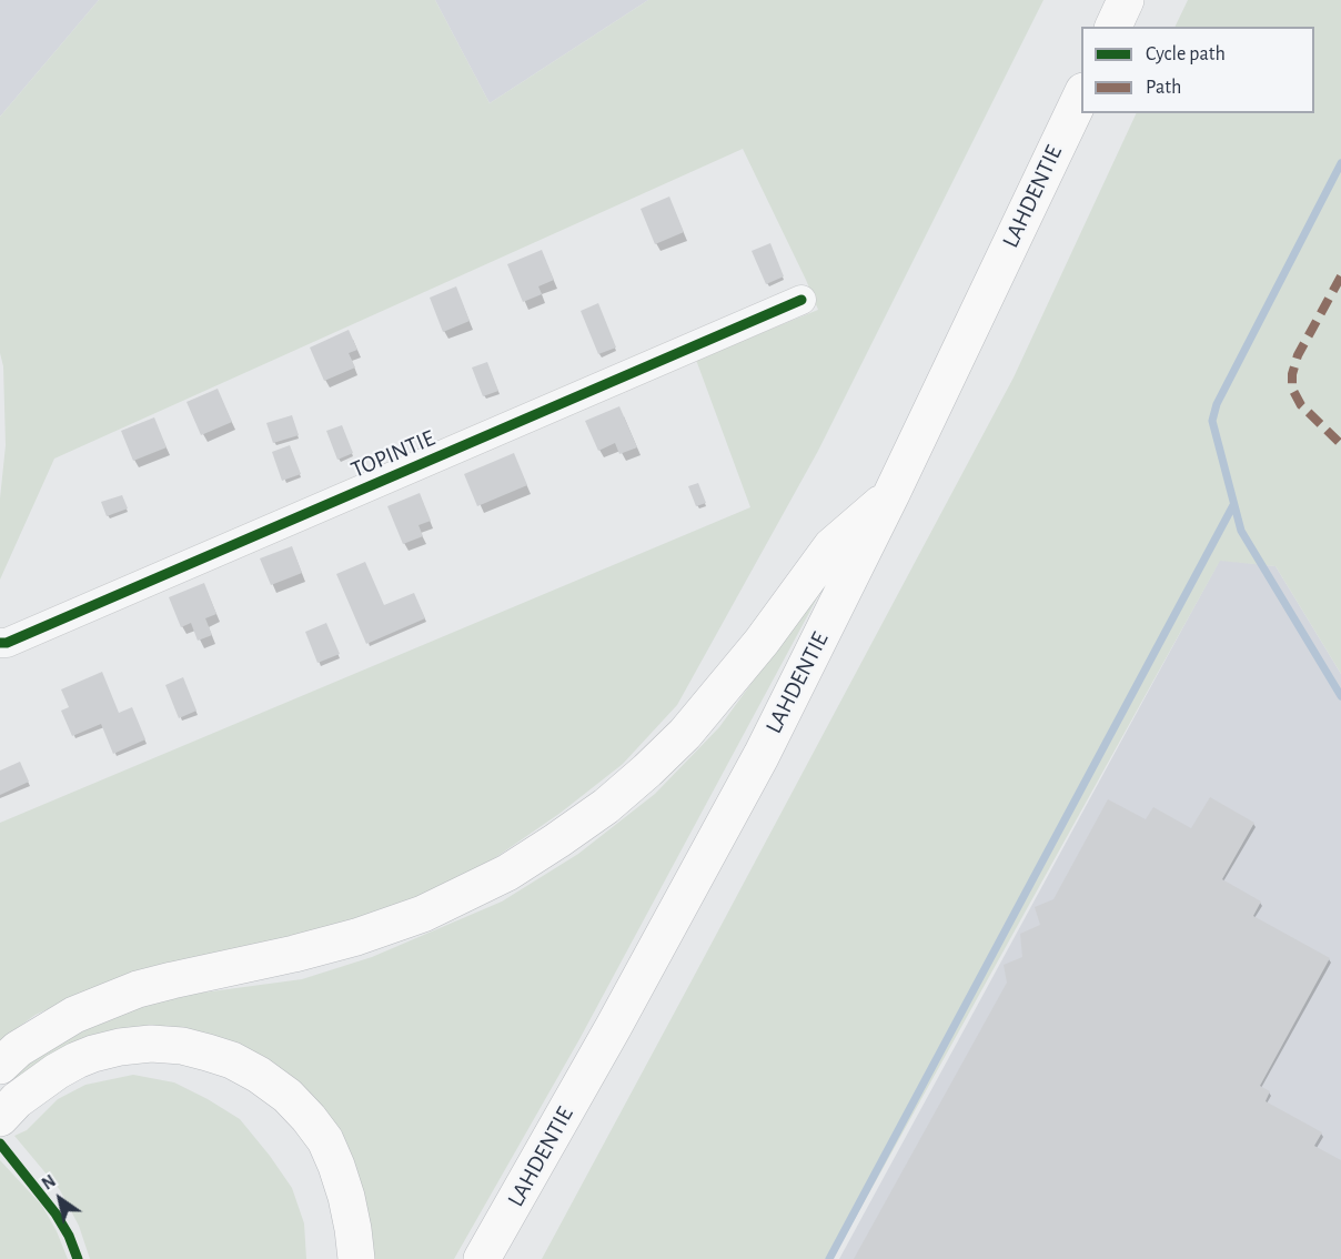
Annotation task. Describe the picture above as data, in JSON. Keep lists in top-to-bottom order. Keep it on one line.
{"streets":{"highway":["LAHDENTIE"],"street":["TOPINTIE"]},"legend":["Cycle path","Path"],"north":"top left"}
